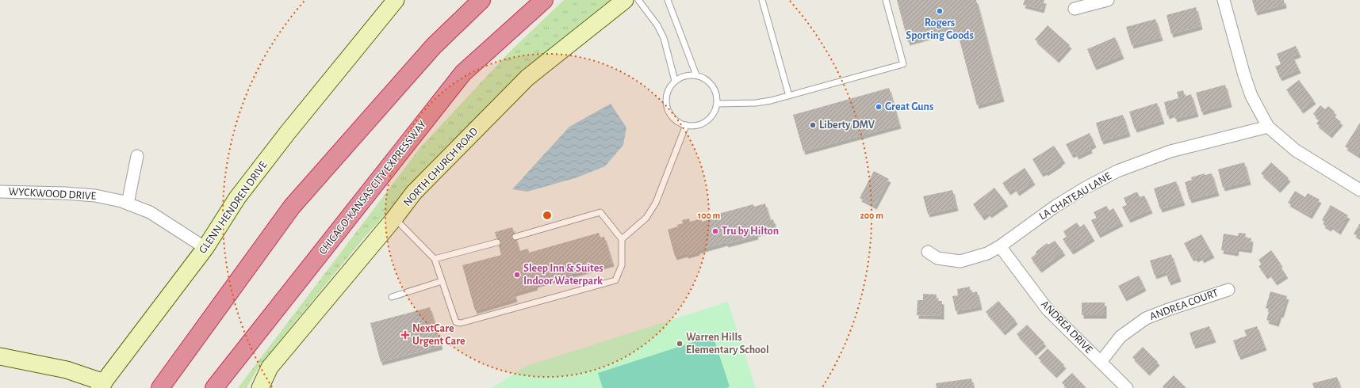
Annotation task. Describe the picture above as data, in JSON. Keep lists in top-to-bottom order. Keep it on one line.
{"streets":{"highway":["CHICAGO-KANSAS CITY EXPRESSWAY"],"street":["NORTH CHURCH ROAD","WYCKWOOD DRIVE","LA CHATEAU LANE","GLENN HENDREN DRIVE","ANDREA COURT","ANDREA DRIVE"]},"crossings":[["WYCKWOOD DRIVE","GLENN HENDREN DRIVE"],["LA CHATEAU LANE","ANDREA DRIVE"],["ANDREA COURT","ANDREA DRIVE"]],"places":{"other":["Rogers Sporting Goods","Great Guns","Liberty DMV","Tru by Hilton","Sleep Inn & Suites Indoor Waterpark","Warren Hills Elementary School"],"health":["NextCare Urgent Care"]},"rings":["100 m","200 m"]}
